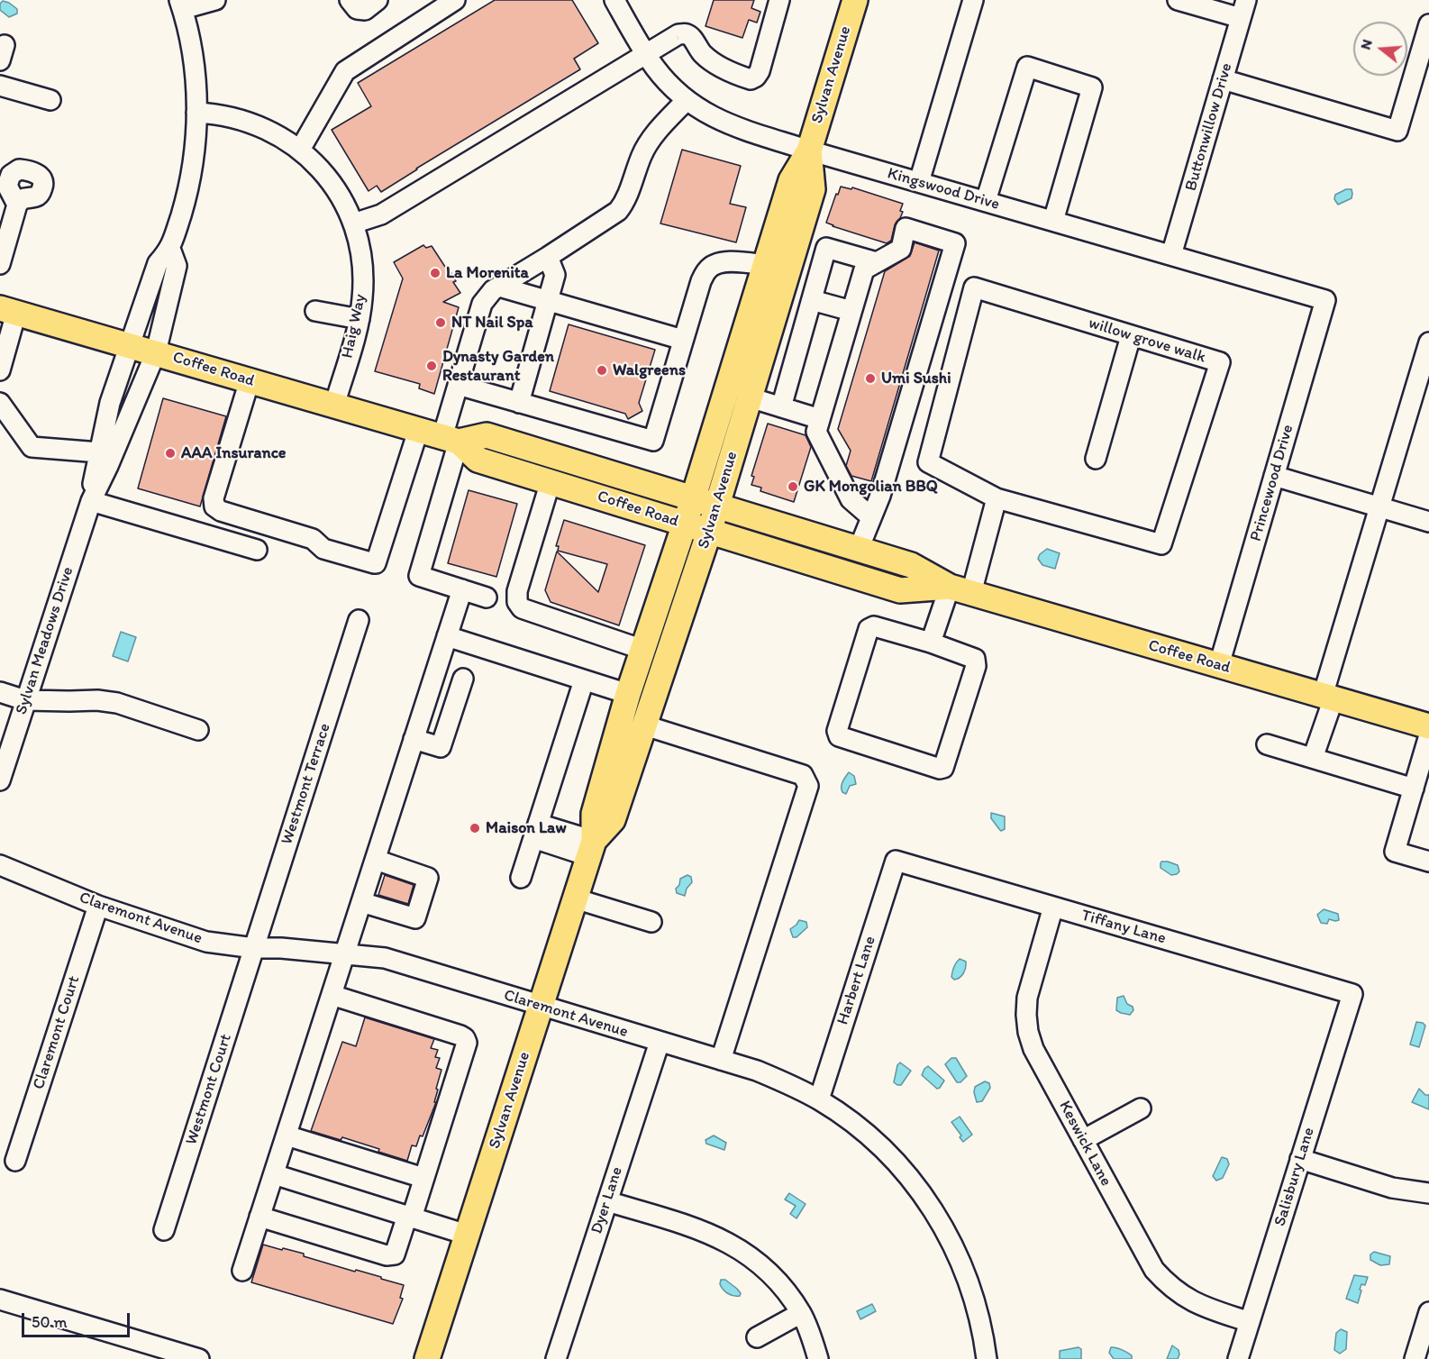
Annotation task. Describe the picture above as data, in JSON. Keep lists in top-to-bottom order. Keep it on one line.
{"streets":{"main road":["Sylvan Avenue","Coffee Road"],"street":["Buttonwillow Drive","Kingswood Drive","Haig Way","willow grove walk","Princewood Drive","Sylvan Meadows Drive","Westmont Terrace","Claremont Avenue","Tiffany Lane","Harbert Lane","Claremont Court","Westmont Court","Keswick Lane","Salisbury Lane","Dyer Lane"]},"crossings":[["Sylvan Avenue","Kingswood Drive"],["Sylvan Avenue","Coffee Road"],["Sylvan Avenue","Claremont Avenue"],["Buttonwillow Drive","Kingswood Drive"],["Kingswood Drive","Princewood Drive"],["Haig Way","Coffee Road"],["Haig Way","Sylvan Meadows Drive"],["Coffee Road","Princewood Drive"],["Coffee Road","Sylvan Meadows Drive"],["Westmont Terrace","Claremont Avenue"],["Westmont Terrace","Westmont Court"],["Claremont Avenue","Harbert Lane"],["Claremont Avenue","Claremont Court"],["Claremont Avenue","Westmont Court"],["Claremont Avenue","Dyer Lane"],["Tiffany Lane","Harbert Lane"],["Tiffany Lane","Keswick Lane"],["Tiffany Lane","Salisbury Lane"],["Keswick Lane","Salisbury Lane"]],"places":["La Morenita","NT Nail Spa","Dynasty Garden Restaurant","Walgreens","Umi Sushi","AAA Insurance","GK Mongolian BBQ","Maison Law"],"scale_bar":"50 m","north":"left"}
